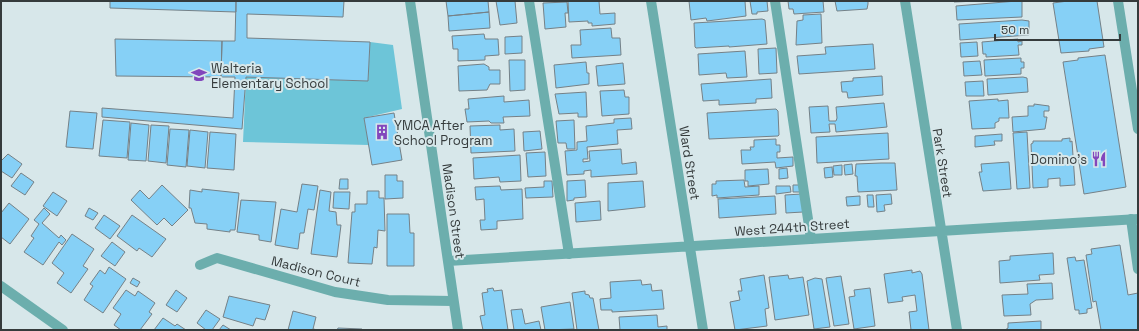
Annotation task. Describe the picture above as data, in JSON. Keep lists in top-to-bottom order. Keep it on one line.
{"streets":{"street":["Ward Street","Park Street","Madison Street","West 244th Street","Madison Court"]},"crossings":[["Ward Street","West 244th Street"],["Park Street","West 244th Street"],["Madison Street","West 244th Street"],["Madison Street","Madison Court"]],"places":{"school or university":["Walteria Elementary School"],"building":["YMCA After School Program"],"restaurant":["Domino's"]},"scale_bar":"50 m"}
